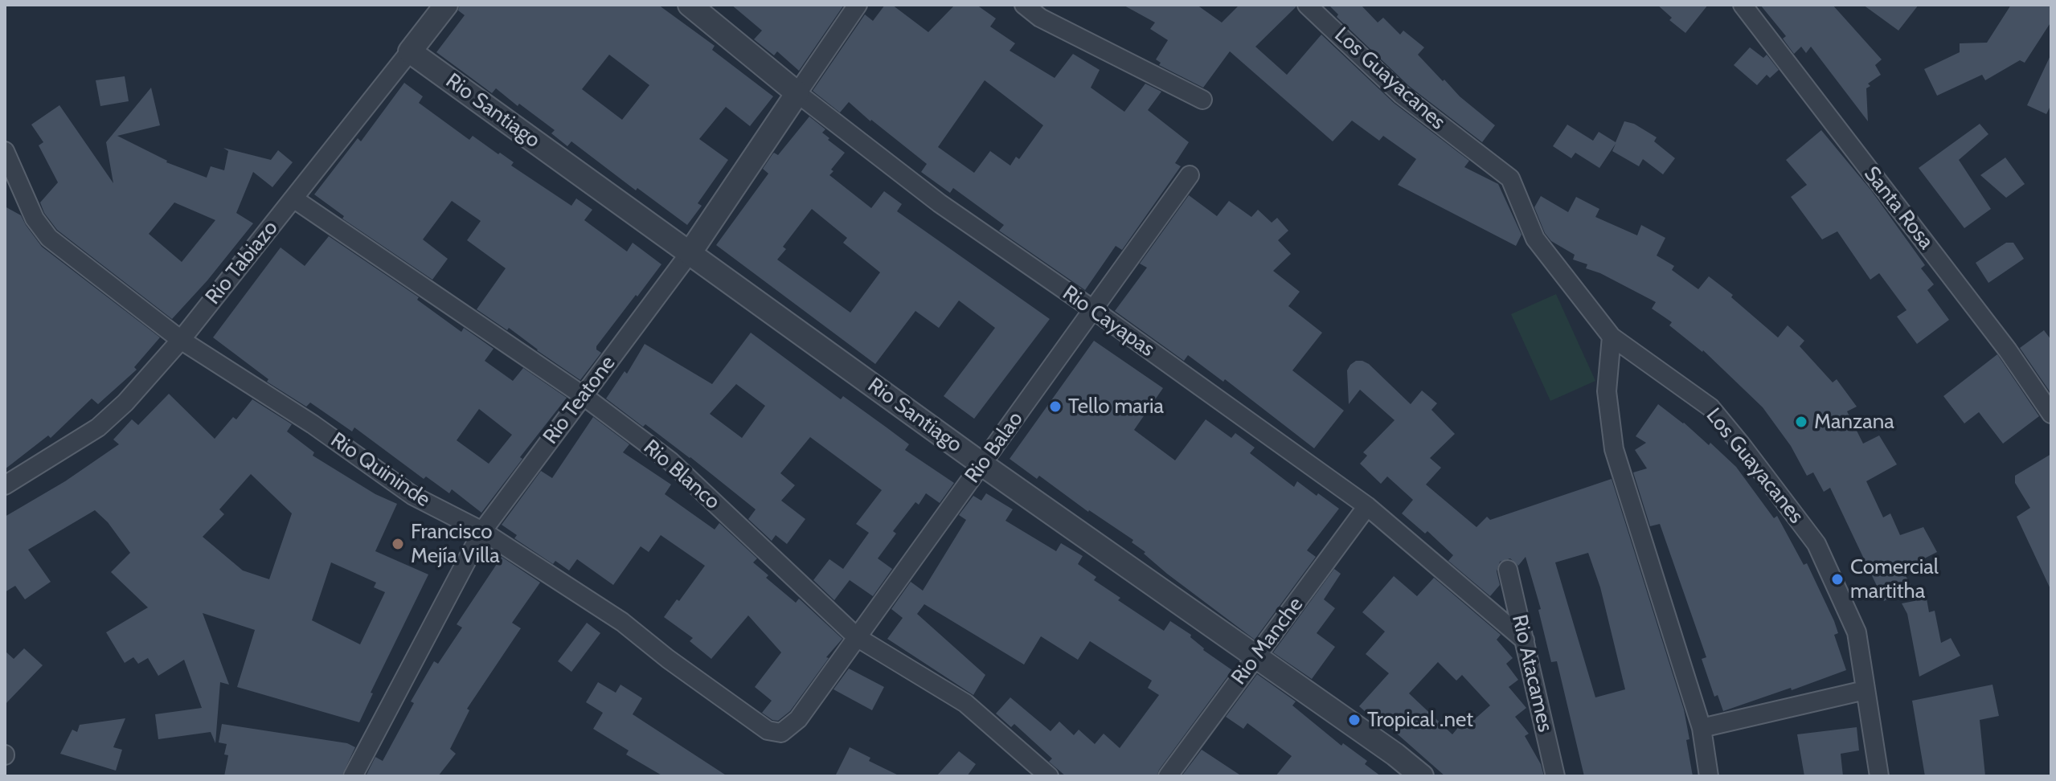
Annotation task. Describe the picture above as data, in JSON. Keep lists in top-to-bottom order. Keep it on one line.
{"streets":{"street":["Los Guayacanes","Rio Santiago","Santa Rosa","Rio Tabiazo","Rio Cayapas","Rio Teatone","Rio Balao","Rio Quininde","Rio Blanco","Rio Manche","Rio Atacames"]},"crossings":[["Rio Santiago","Rio Tabiazo"],["Rio Santiago","Rio Teatone"],["Rio Santiago","Rio Balao"],["Rio Santiago","Rio Manche"],["Rio Tabiazo","Rio Quininde"],["Rio Tabiazo","Rio Blanco"],["Rio Cayapas","Rio Teatone"],["Rio Cayapas","Rio Balao"],["Rio Cayapas","Rio Manche"],["Rio Cayapas","Rio Atacames"],["Rio Teatone","Rio Quininde"],["Rio Teatone","Rio Blanco"],["Rio Balao","Rio Quininde"],["Rio Balao","Rio Blanco"]],"places":["Tello maria","Manzana","Francisco Mejía Villa","Comercial martitha","Tropical .net"]}
